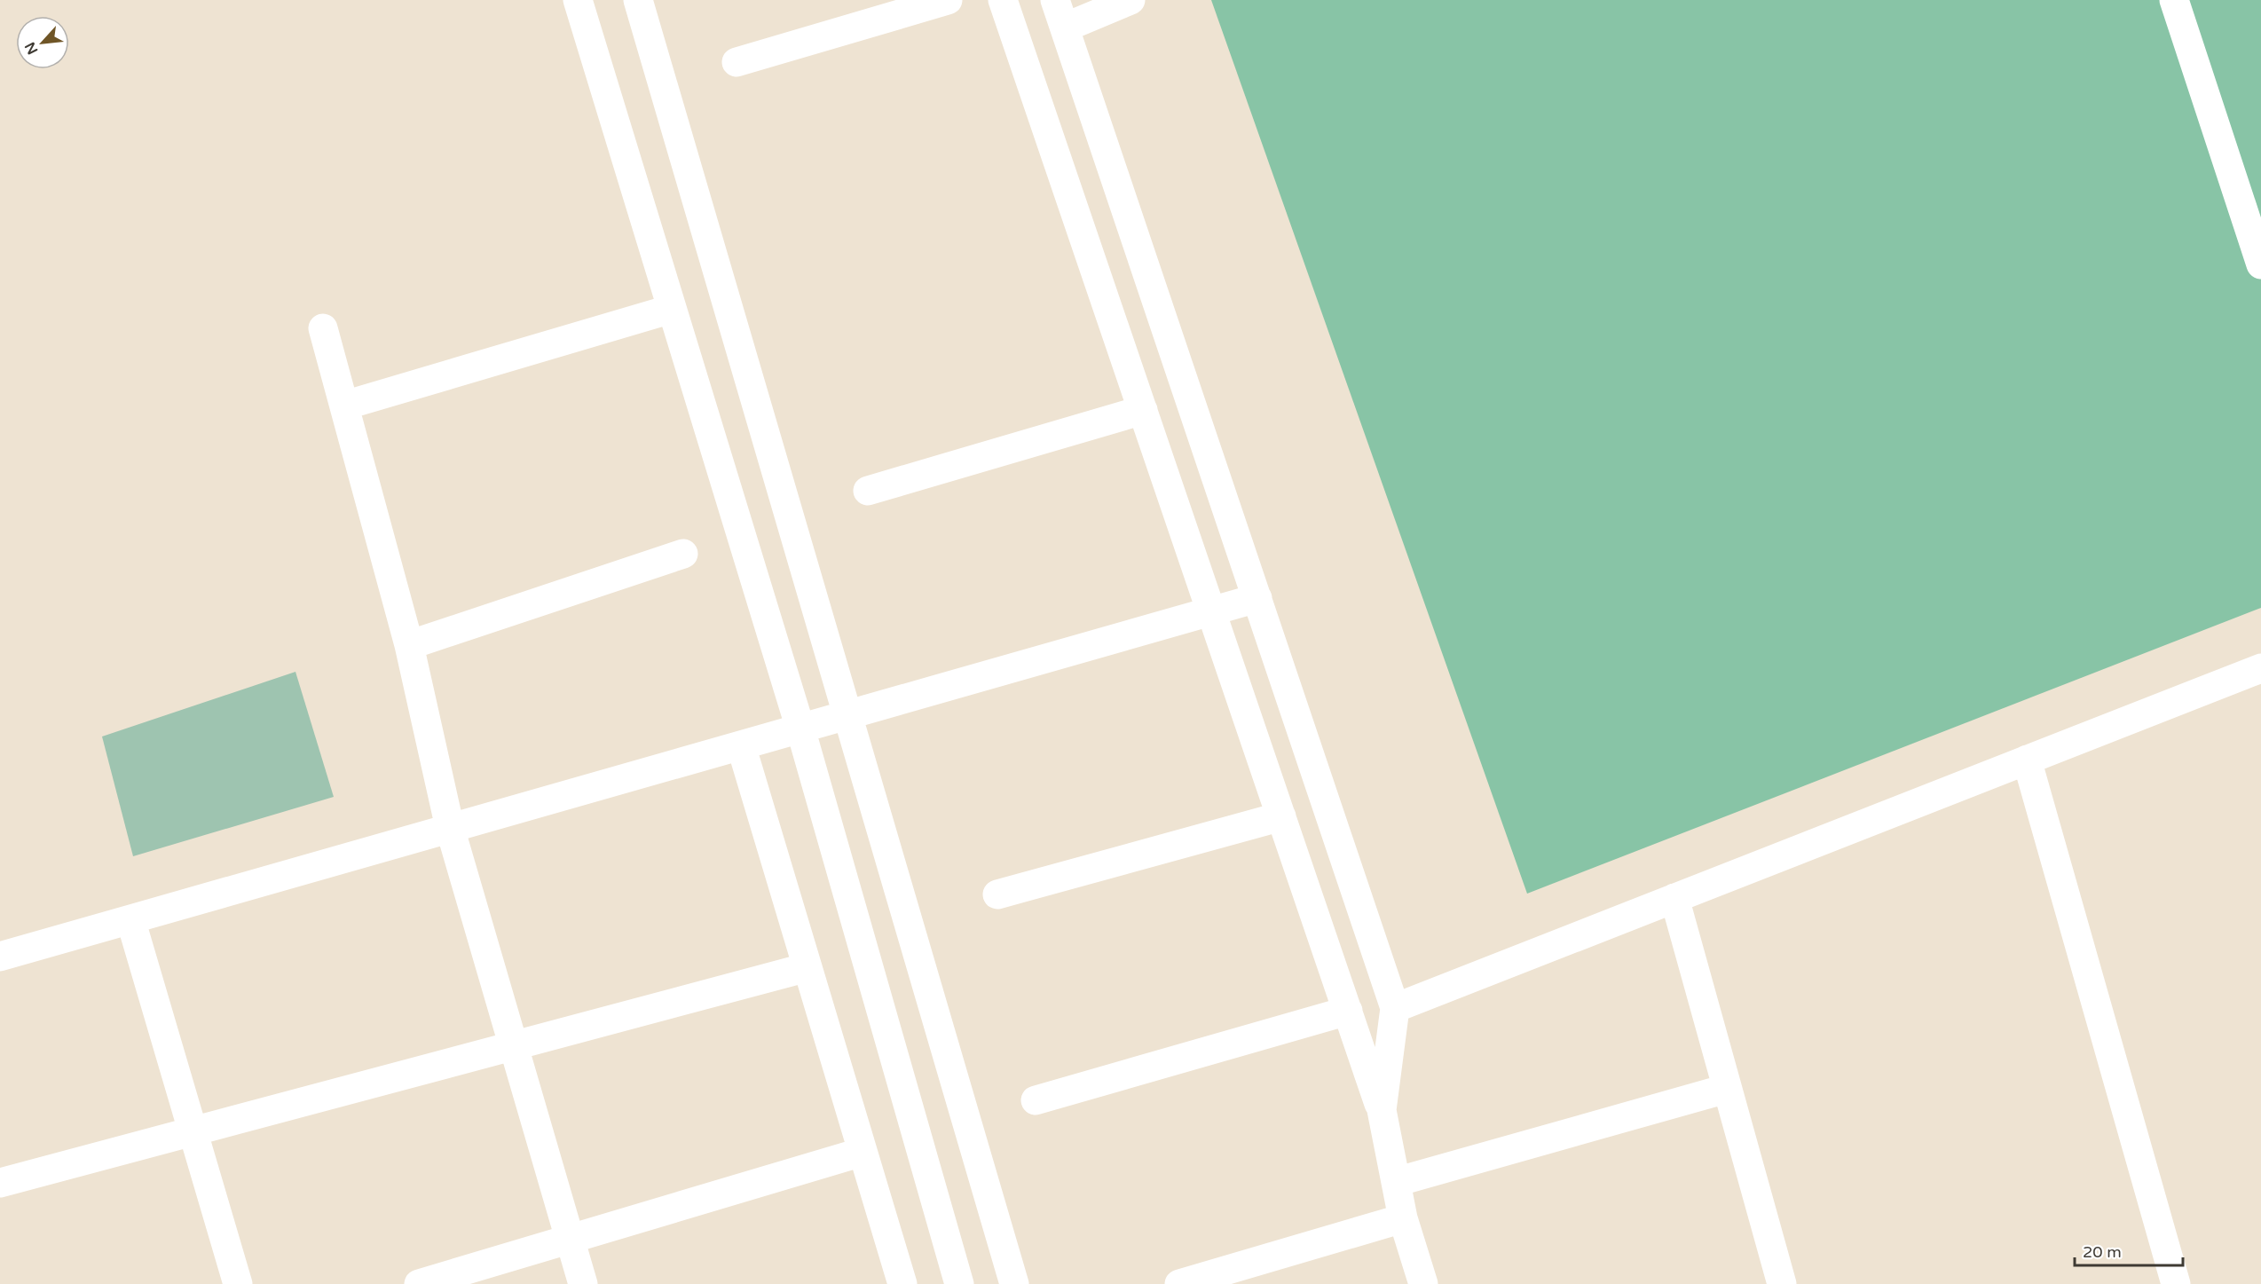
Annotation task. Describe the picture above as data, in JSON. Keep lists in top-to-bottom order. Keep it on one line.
{"scale_bar":"20 m","north":"bottom left"}
